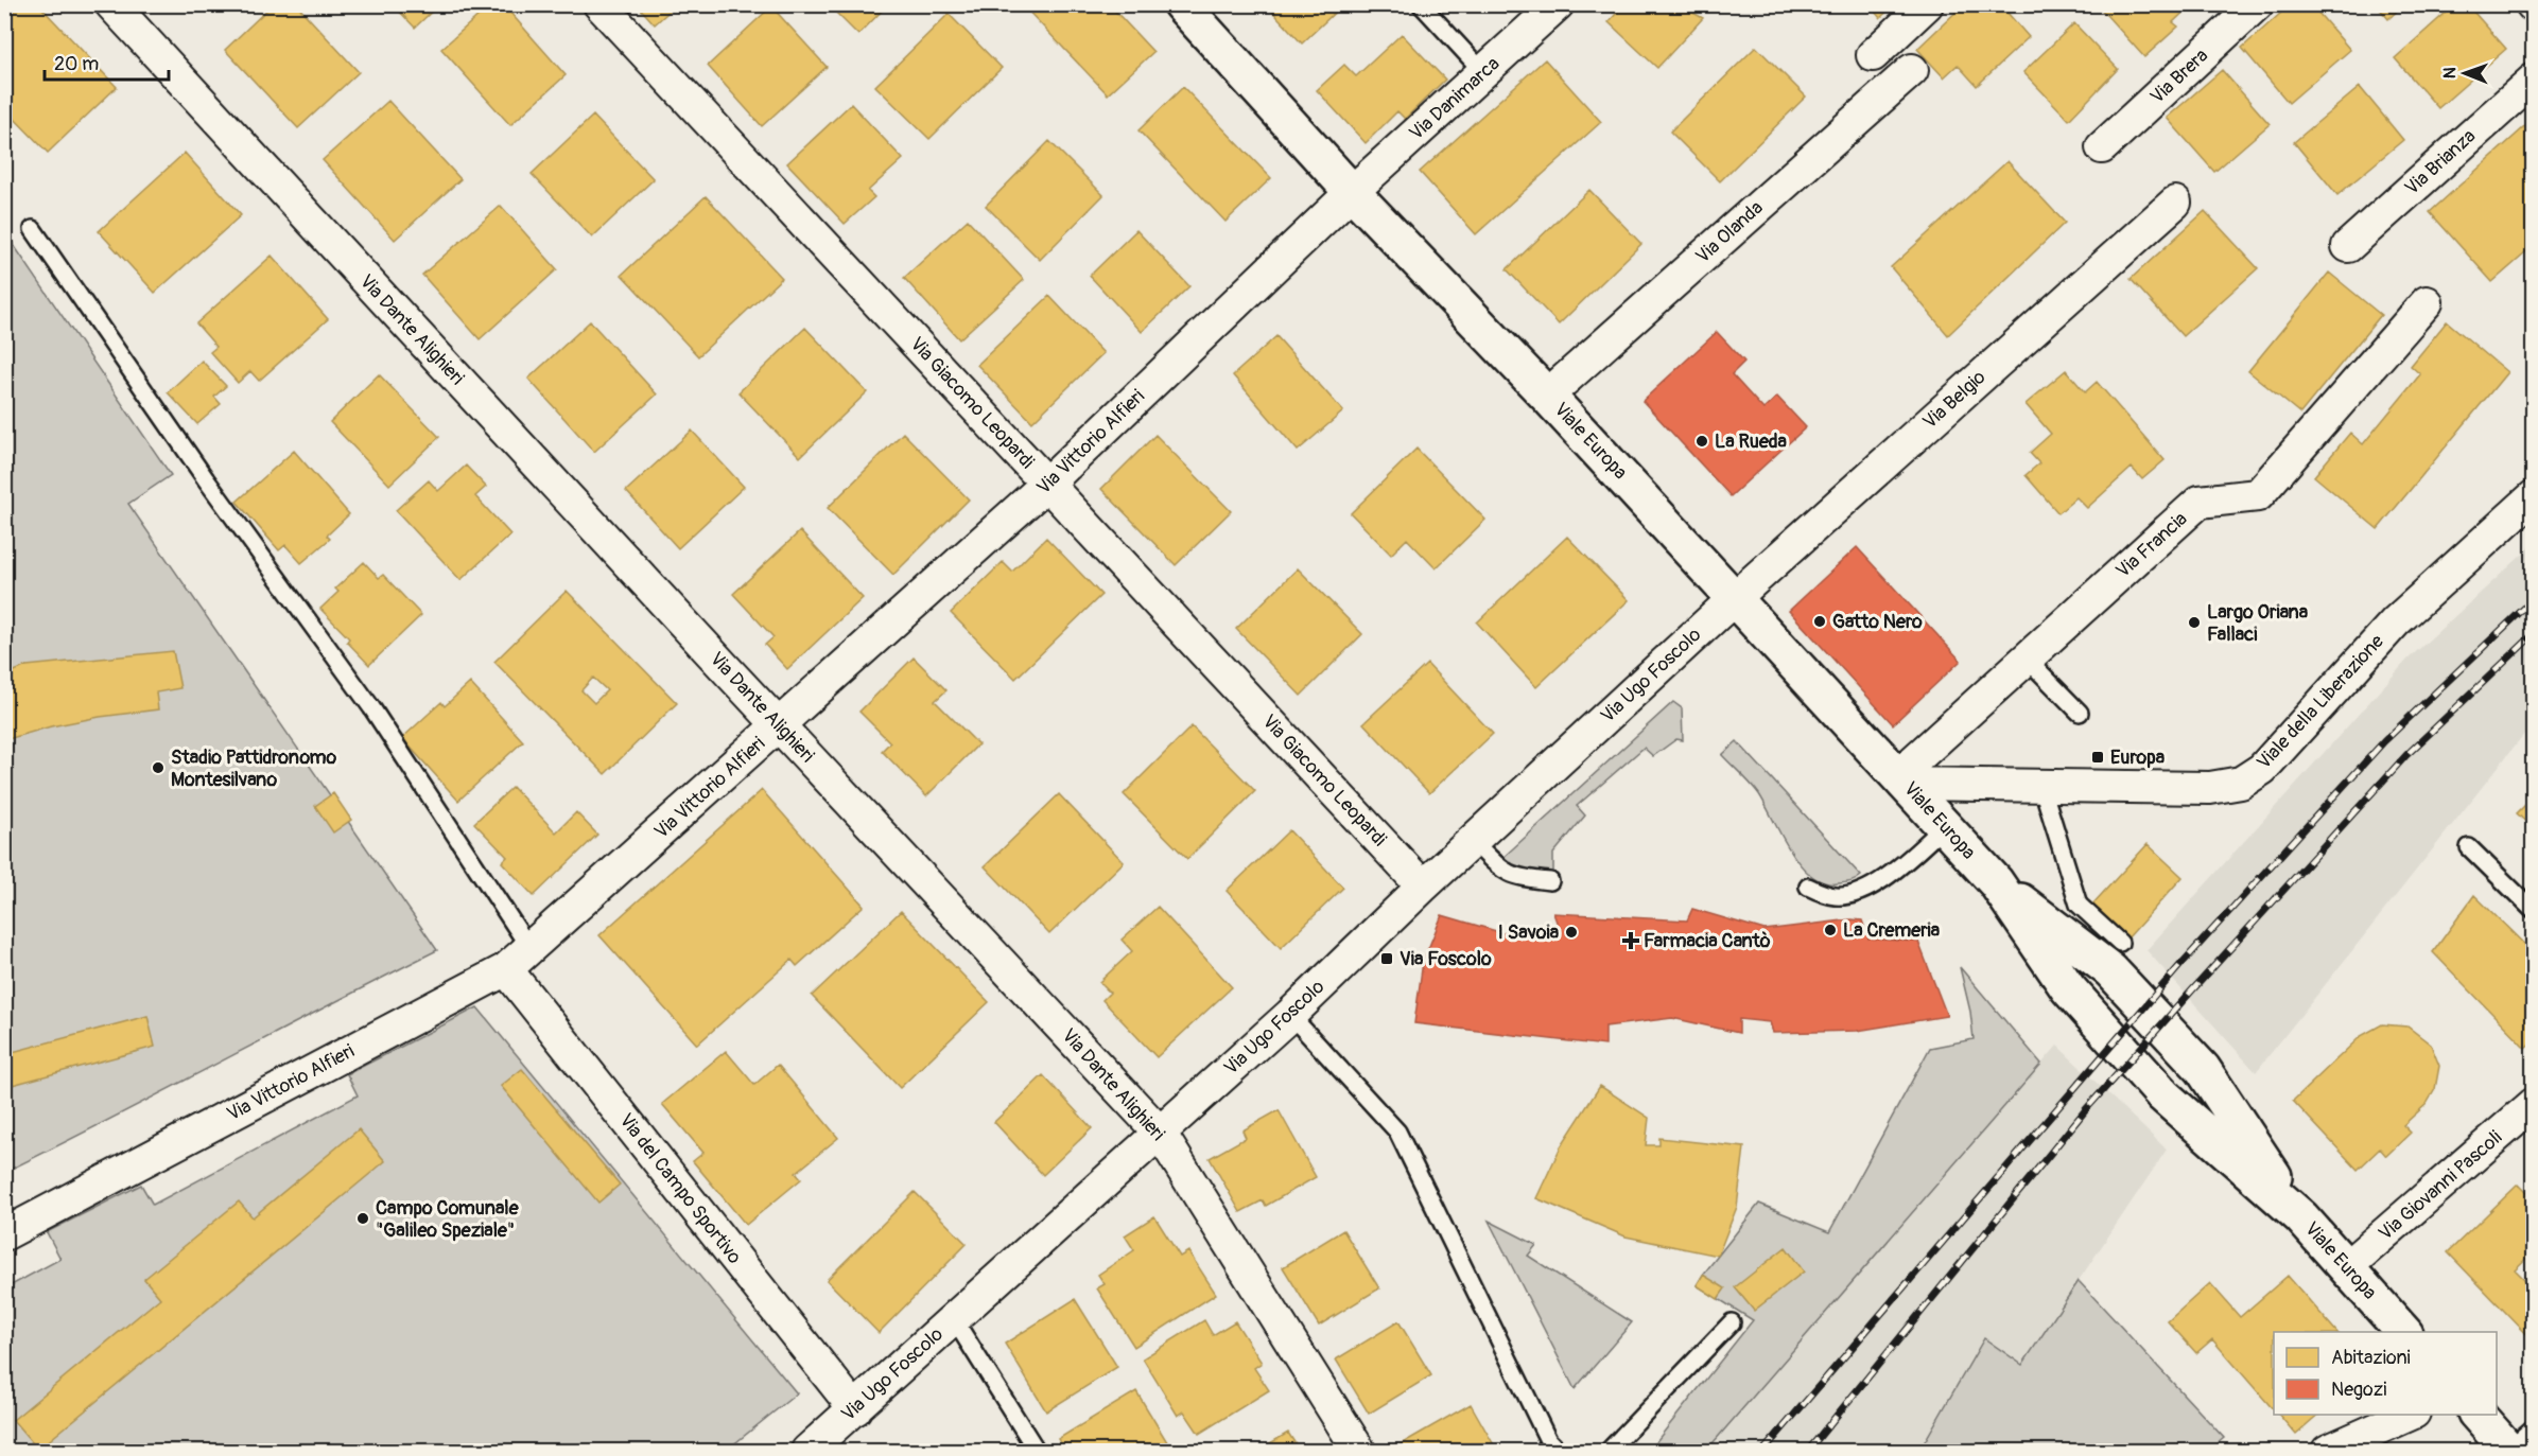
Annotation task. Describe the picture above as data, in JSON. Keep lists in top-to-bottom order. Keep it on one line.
{"streets":{"street":["Via Brera","Via Danimarca","Via Brianza","Via Olanda","Via Dante Alighieri","Via Belgio","Via Giacomo Leopardi","Viale Europa","Via Vittorio Alfieri","Via Francia","Via Ugo Foscolo","Viale della Liberazione","Via Giovanni Pascoli","Via del Campo Sportivo"]},"crossings":[["Via Danimarca","Viale Europa"],["Via Danimarca","Via Vittorio Alfieri"],["Via Olanda","Viale Europa"],["Via Dante Alighieri","Via Vittorio Alfieri"],["Via Dante Alighieri","Via Ugo Foscolo"],["Via Belgio","Viale Europa"],["Via Belgio","Via Ugo Foscolo"],["Via Giacomo Leopardi","Via Vittorio Alfieri"],["Via Giacomo Leopardi","Via Ugo Foscolo"],["Viale Europa","Via Vittorio Alfieri"],["Viale Europa","Via Francia"],["Viale Europa","Via Ugo Foscolo"],["Viale Europa","Viale della Liberazione"],["Viale Europa","Via Giovanni Pascoli"],["Via Vittorio Alfieri","Via del Campo Sportivo"],["Via Francia","Viale della Liberazione"],["Via Ugo Foscolo","Via del Campo Sportivo"]],"places":{"other":["La Rueda","Gatto Nero","Largo Oriana Fallaci","Stadio Pattidronomo Montesilvano","La Cremeria","I Savoia","Campo Comunale \"Galileo Speziale\""],"transit":["Europa","Via Foscolo"],"health":["Farmacia Cantò"]},"legend":["Abitazioni","Negozi"],"scale_bar":"20 m","north":"left"}
